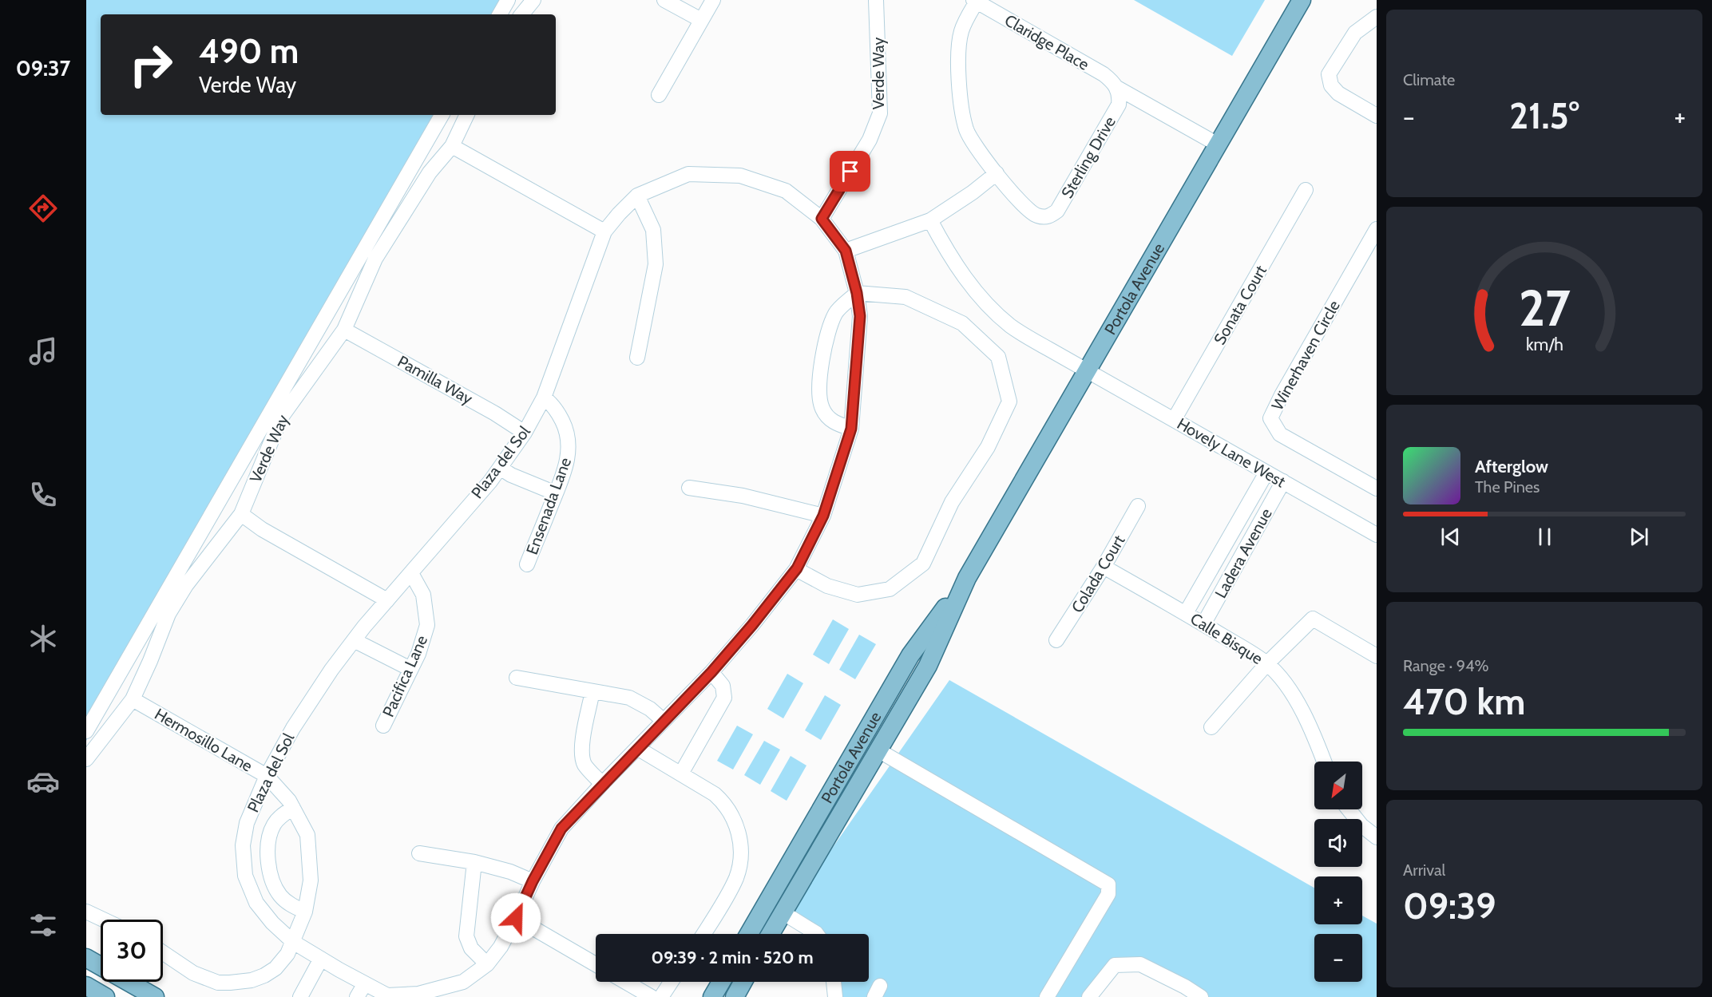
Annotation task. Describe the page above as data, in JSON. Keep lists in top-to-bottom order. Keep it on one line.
{"streets":{"main road":["Portola Avenue"],"street":["Claridge Place","Verde Way","Sterling Drive","Sonata Court","Winerhaven Circle","Pamilla Way","Hovely Lane West","Plaza del Sol","Ensenada Lane","Ladera Avenue","Colada Court","Calle Bisque","Pacifica Lane","Hermosillo Lane"]},"crossings":[["Claridge Place","Sterling Drive"],["Claridge Place","Portola Avenue"],["Verde Way","Pamilla Way"],["Verde Way","Plaza del Sol"],["Verde Way","Hermosillo Lane"],["Portola Avenue","Hovely Lane West"],["Sonata Court","Hovely Lane West"],["Pamilla Way","Plaza del Sol"],["Hovely Lane West","Ladera Avenue"],["Plaza del Sol","Ensenada Lane"],["Plaza del Sol","Pacifica Lane"],["Plaza del Sol","Hermosillo Lane"],["Ladera Avenue","Calle Bisque"],["Colada Court","Calle Bisque"]],"north":"bottom left","page":{"tabs":"09:37","tile":["Climate",["Range · 94%","470 km"],["Arrival","09:39"]],"turn":["490 m","Verde Way"],"heat":["−","21.5°","+"],"song":["Afterglow","The Pines"],"map_buttons":["+","−"],"limit":"30","trip":"09:39 · 2 min · 520 m","gauge":["27","km/h"]}}
